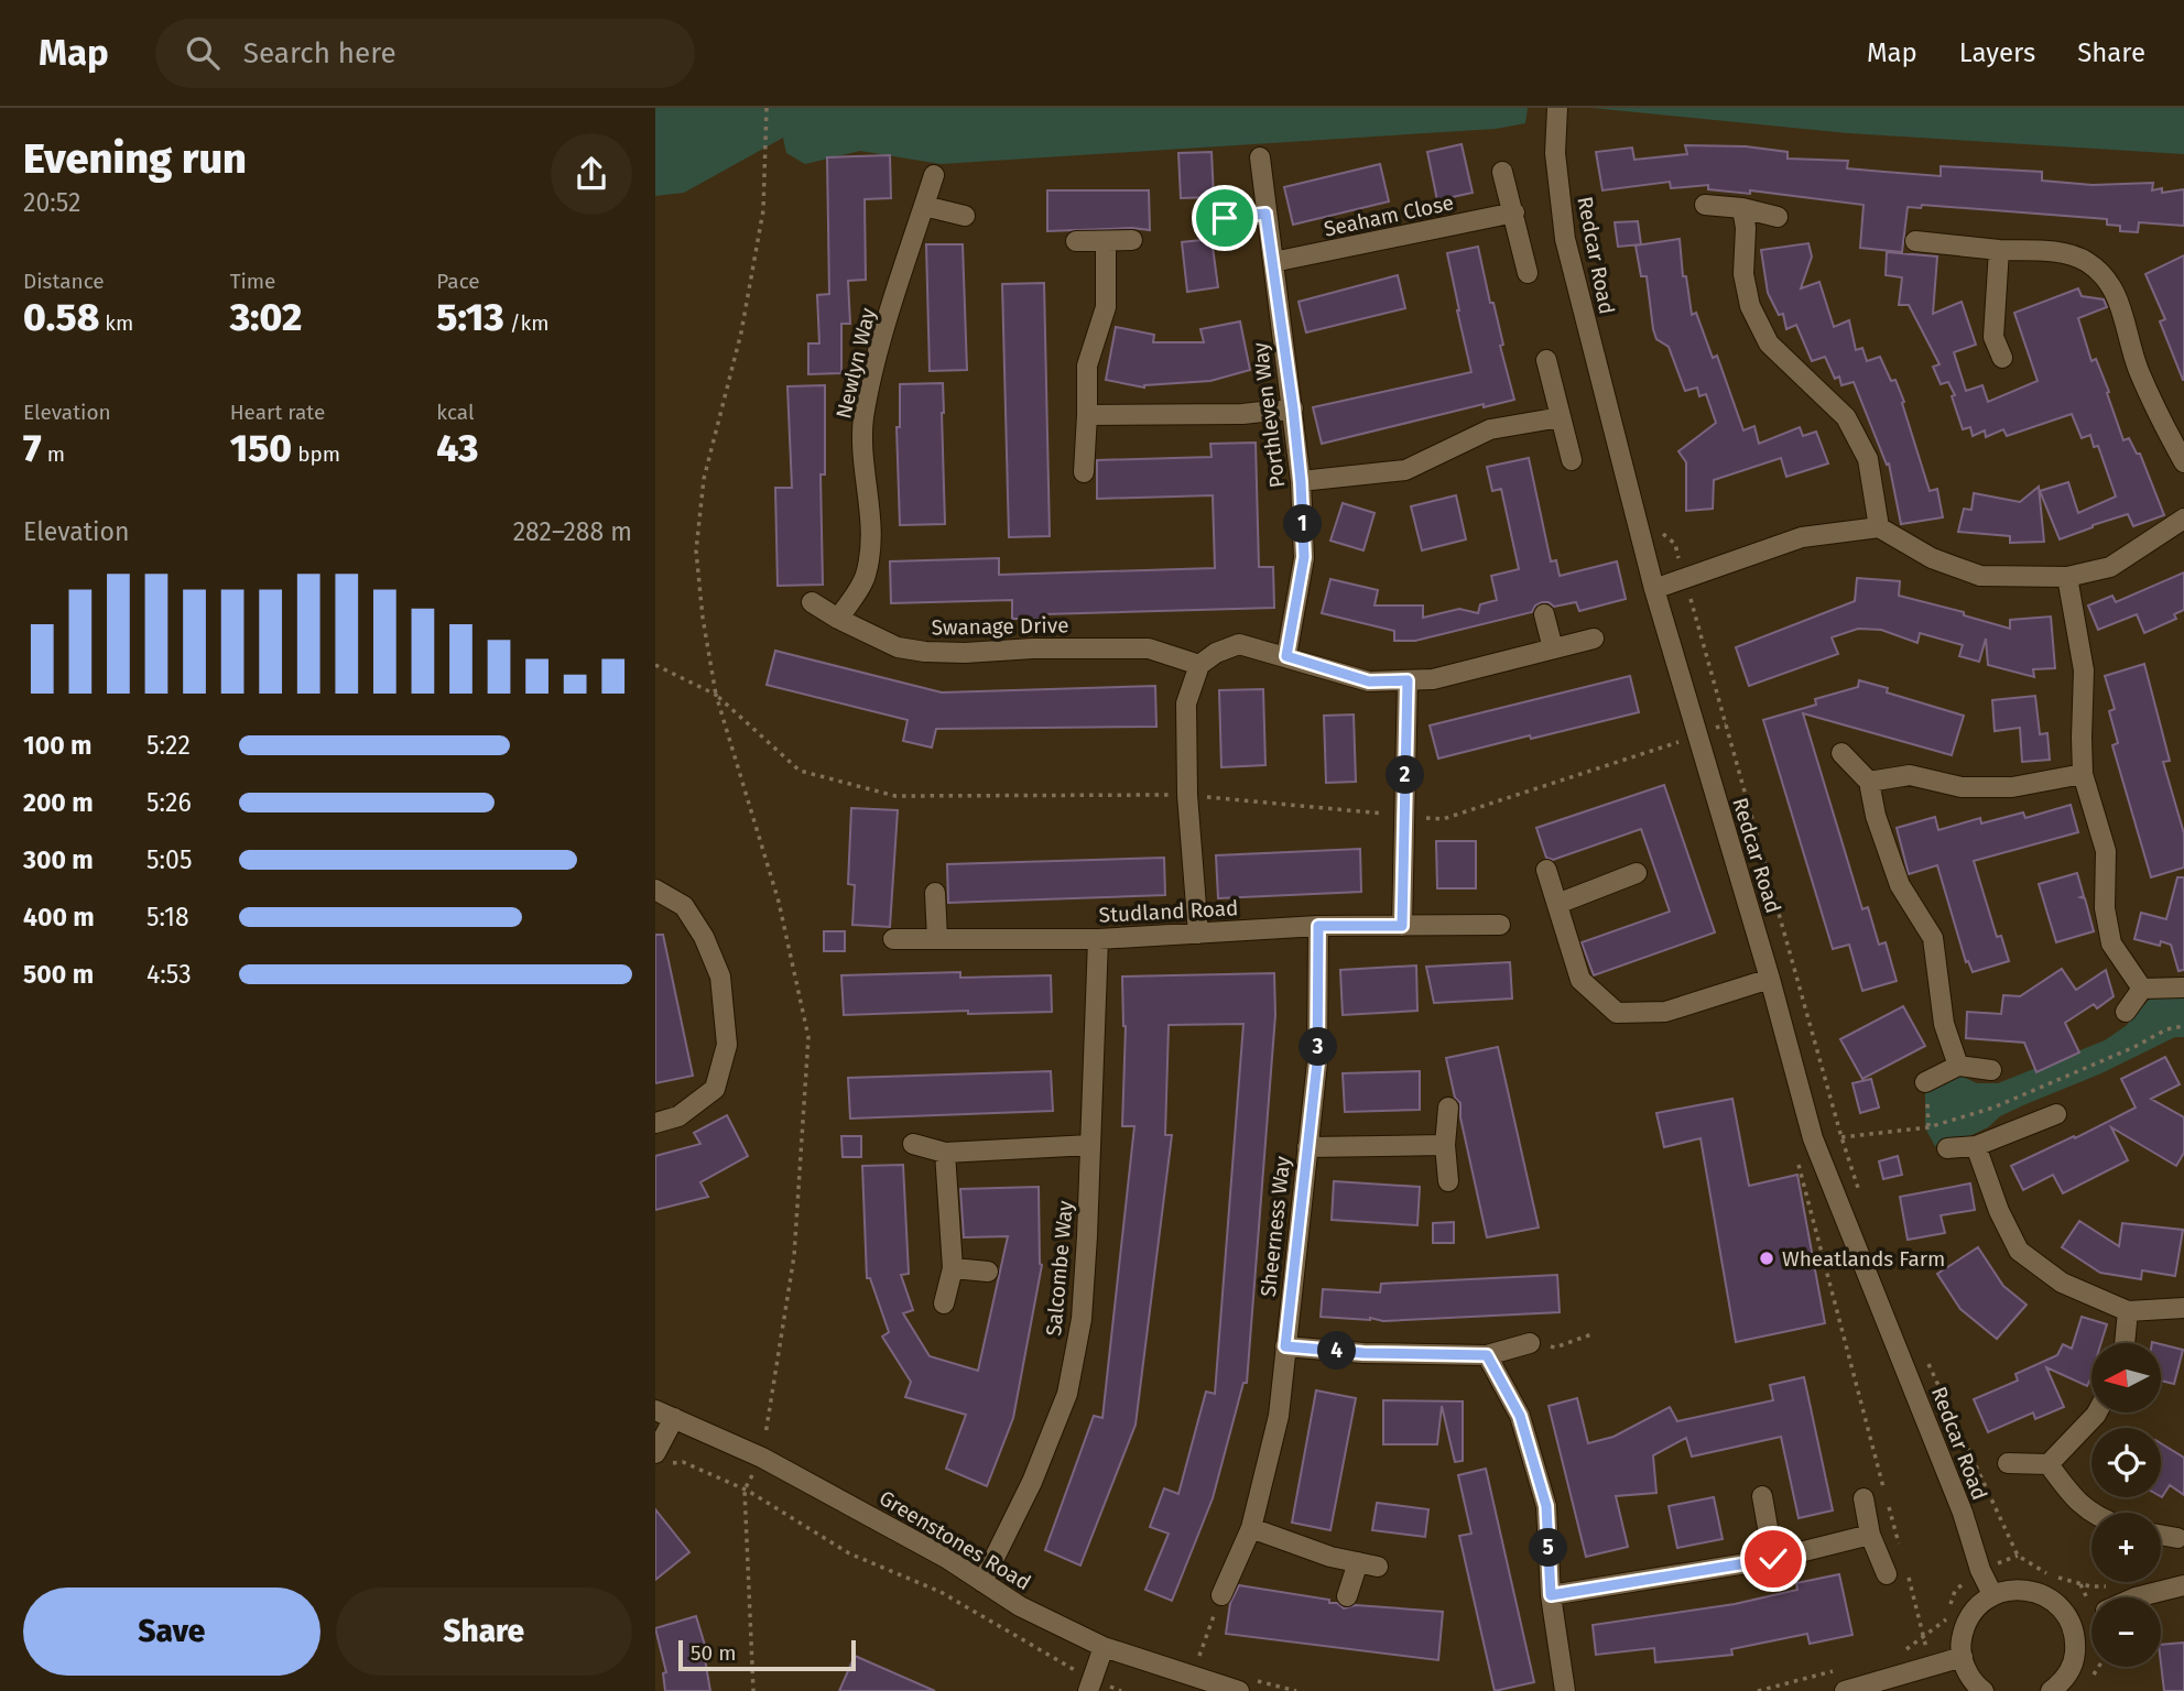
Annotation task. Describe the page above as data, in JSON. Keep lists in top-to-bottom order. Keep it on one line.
{"streets":{"street":["Seaham Close","Redcar Road","Newlyn Way","Porthleven Way","Swanage Drive","Studland Road","Sheerness Way","Salcombe Way","Greenstones Road"]},"crossings":[["Seaham Close","Porthleven Way"],["Newlyn Way","Swanage Drive"],["Studland Road","Sheerness Way"],["Studland Road","Salcombe Way"],["Salcombe Way","Greenstones Road"]],"places":["Wheatlands Farm"],"scale_bar":"50 m","north":"left","page":{"header":"Map","search":"Search here","nav":["Map","Layers","Share"],"heading":["Evening run","20:52"],"stats":[["Distance","0.58 km"],["Time","3:02"],["Pace","5:13 /km"],["Elevation","7 m"],["Heart rate","150 bpm"],["kcal","43"]],"chart":["Elevation","282–288 m"],"pins":["1","2","3","4","5"],"list":[{"name":"100 m","note":"5:22"},{"name":"200 m","note":"5:26"},{"name":"300 m","note":"5:05"},{"name":"400 m","note":"5:18"},{"name":"500 m","note":"4:53"}],"map_buttons":["+","−"],"buttons":["Save","Share"],"scale":"50 m"}}
